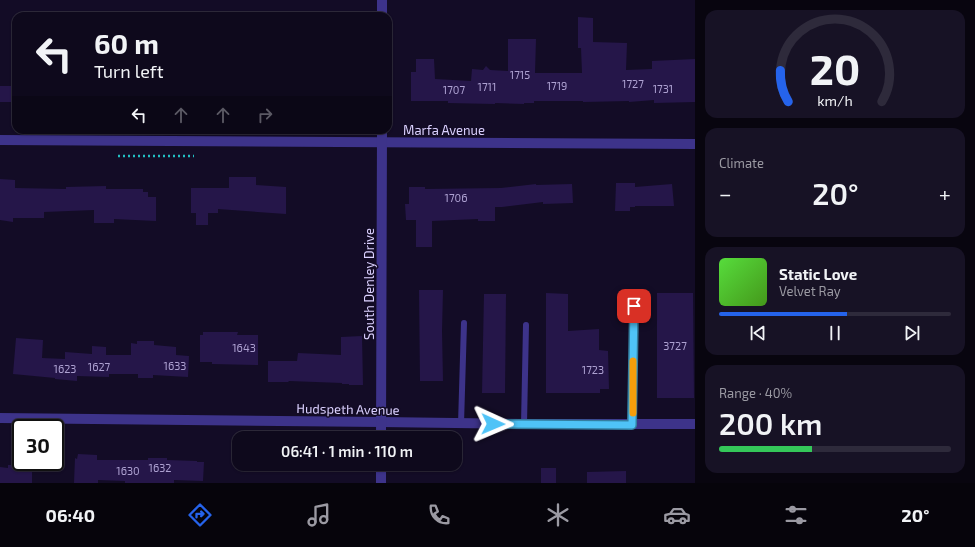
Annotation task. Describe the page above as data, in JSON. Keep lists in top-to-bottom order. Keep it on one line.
{"streets":{"street":["Marfa Avenue","South Denley Drive","Hudspeth Avenue"]},"crossings":[["Marfa Avenue","South Denley Drive"],["South Denley Drive","Hudspeth Avenue"]],"house_numbers":["1715","1727","1719","1711","1731","1707","1706","3727","1643","1633","1627","1623","1723","1632","1630"],"page":{"turn":["60 m","Turn left"],"tile":["Climate",["Range · 40%","200 km"]],"heat":["−","20°","+"],"song":["Static Love","Velvet Ray"],"limit":"30","trip":"06:41 · 1 min · 110 m","tabs":["06:40","20°"],"gauge":["20","km/h"]}}
